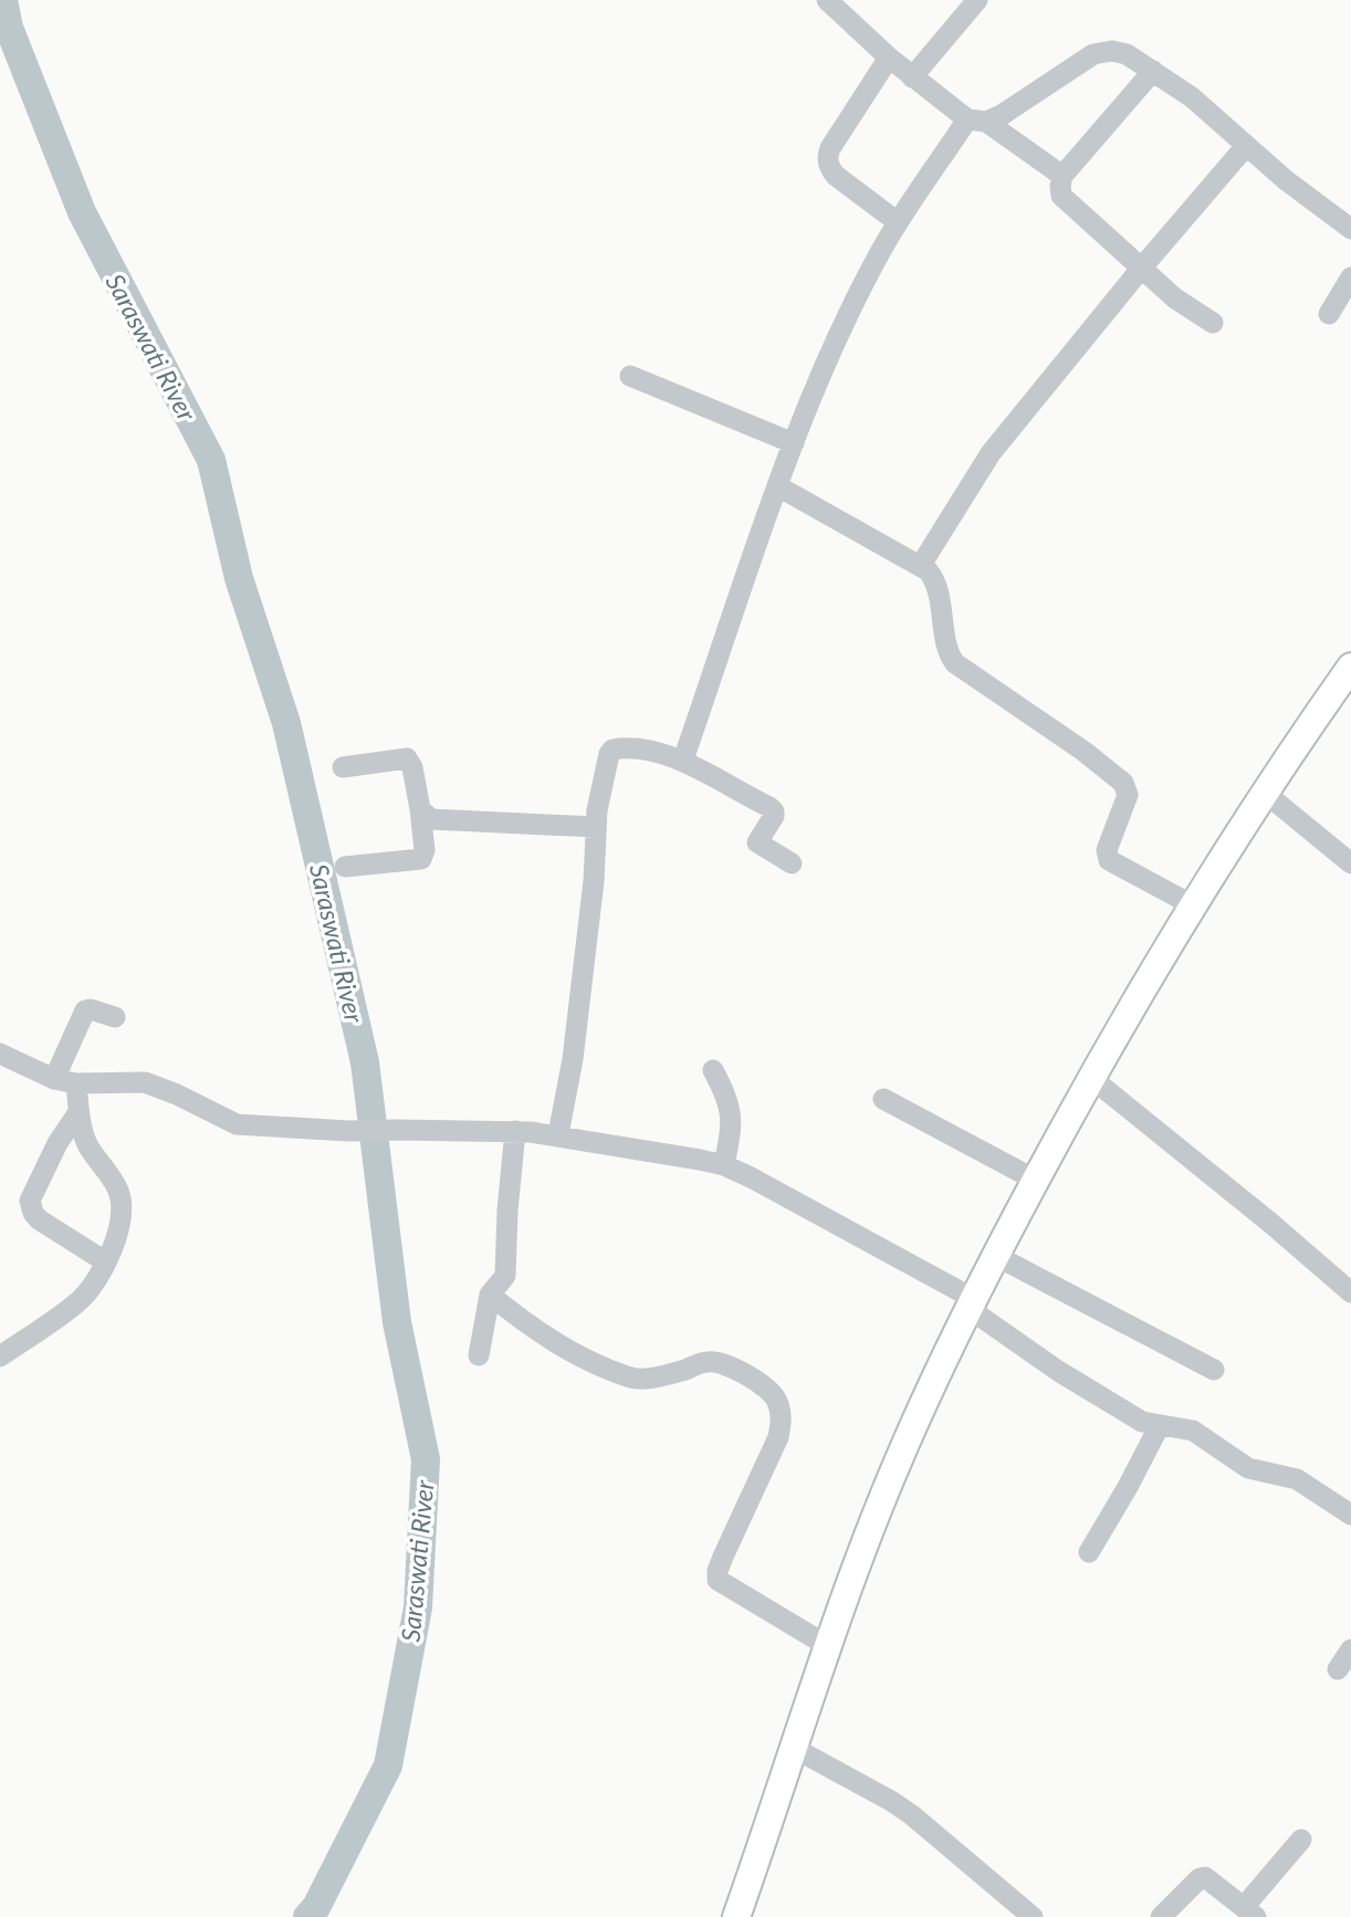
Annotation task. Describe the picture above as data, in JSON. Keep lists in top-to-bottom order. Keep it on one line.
{"water":["Saraswati River"]}
